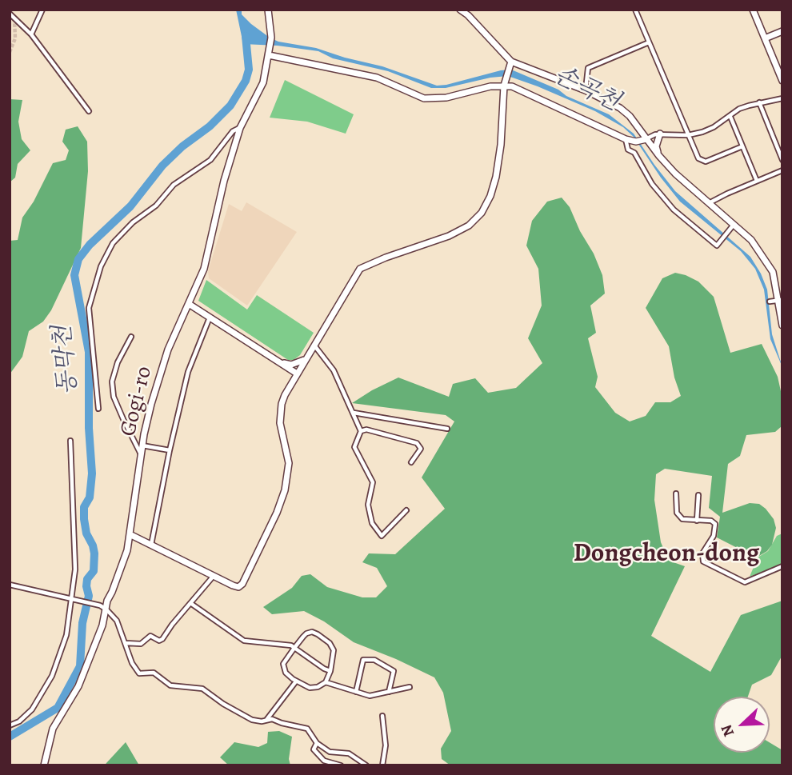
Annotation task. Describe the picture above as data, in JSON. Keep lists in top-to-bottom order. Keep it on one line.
{"streets":{"street":["Gogi-ro"]},"districts":["Dongcheon-dong"],"water":["손곡천","동막천"],"north":"bottom left"}
